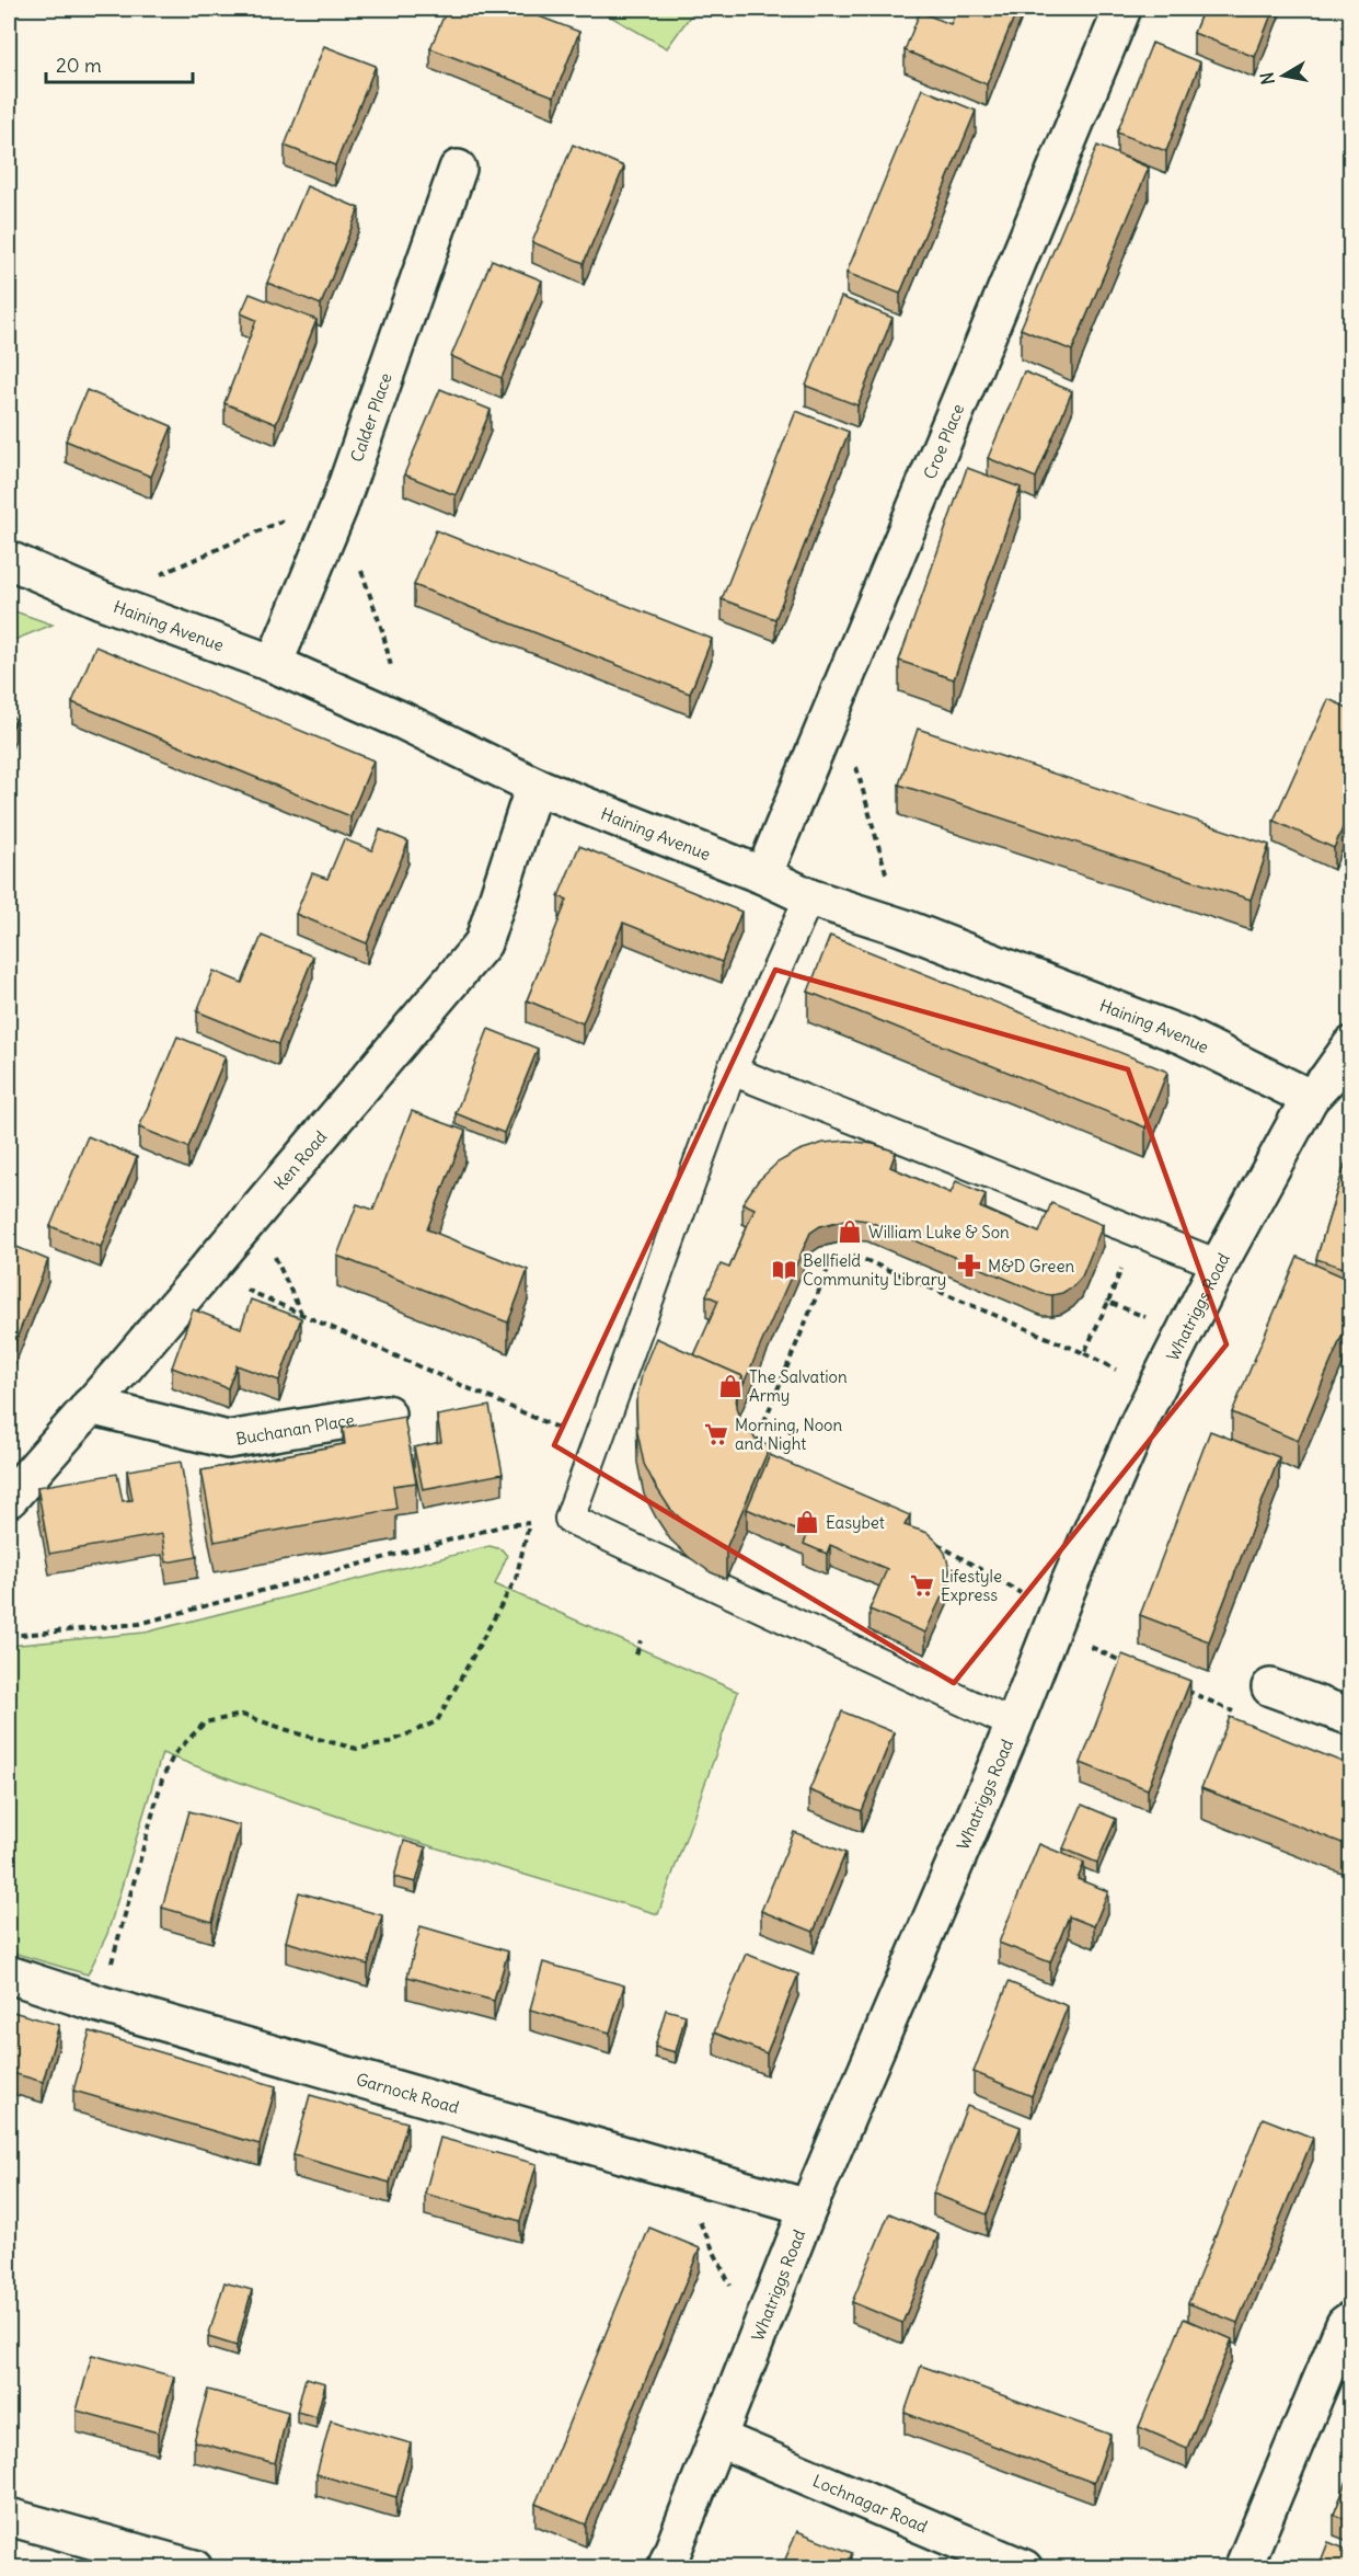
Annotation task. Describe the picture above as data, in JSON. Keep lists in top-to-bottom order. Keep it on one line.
{"streets":{"street":["Calder Place","Croe Place","Haining Avenue","Ken Road","Whatriggs Road","Buchanan Place","Garnock Road","Lochnagar Road"]},"crossings":[["Calder Place","Haining Avenue"],["Croe Place","Haining Avenue"],["Haining Avenue","Ken Road"],["Haining Avenue","Whatriggs Road"],["Ken Road","Buchanan Place"],["Whatriggs Road","Garnock Road"],["Whatriggs Road","Lochnagar Road"]],"places":{"shop":["William Luke & Son","The Salvation Army","Easybet"],"pharmacy":["M&D Green"],"library":["Bellfield Community Library"],"supermarket":["Morning, Noon and Night","Lifestyle Express"]},"scale_bar":"20 m","north":"left"}
